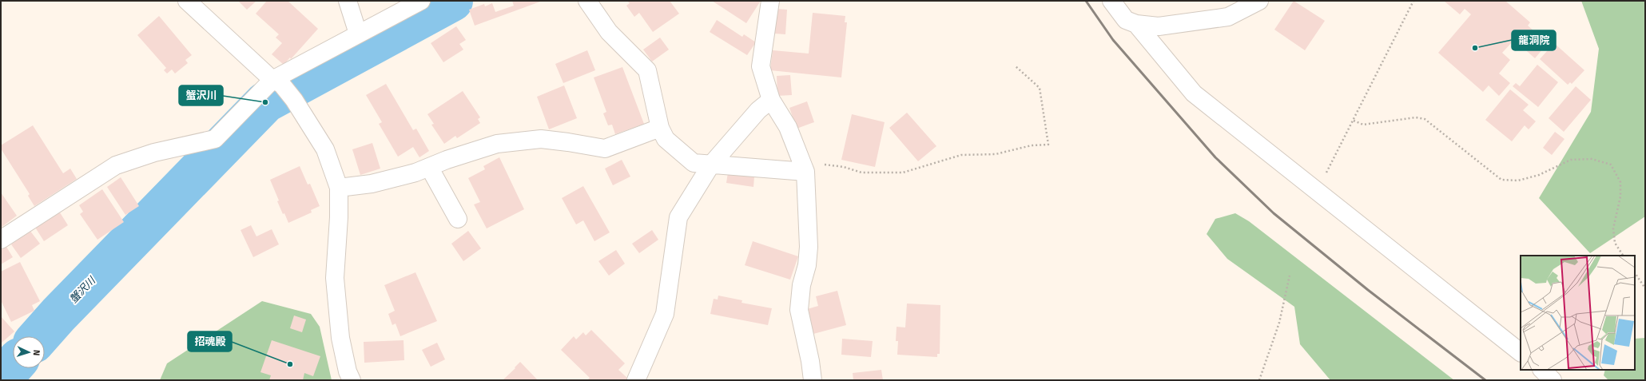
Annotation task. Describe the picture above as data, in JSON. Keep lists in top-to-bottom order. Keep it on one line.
{"water":["蟹沢川"],"places":["龍洞院","蟹沢川","招魂殿"],"north":"right"}
